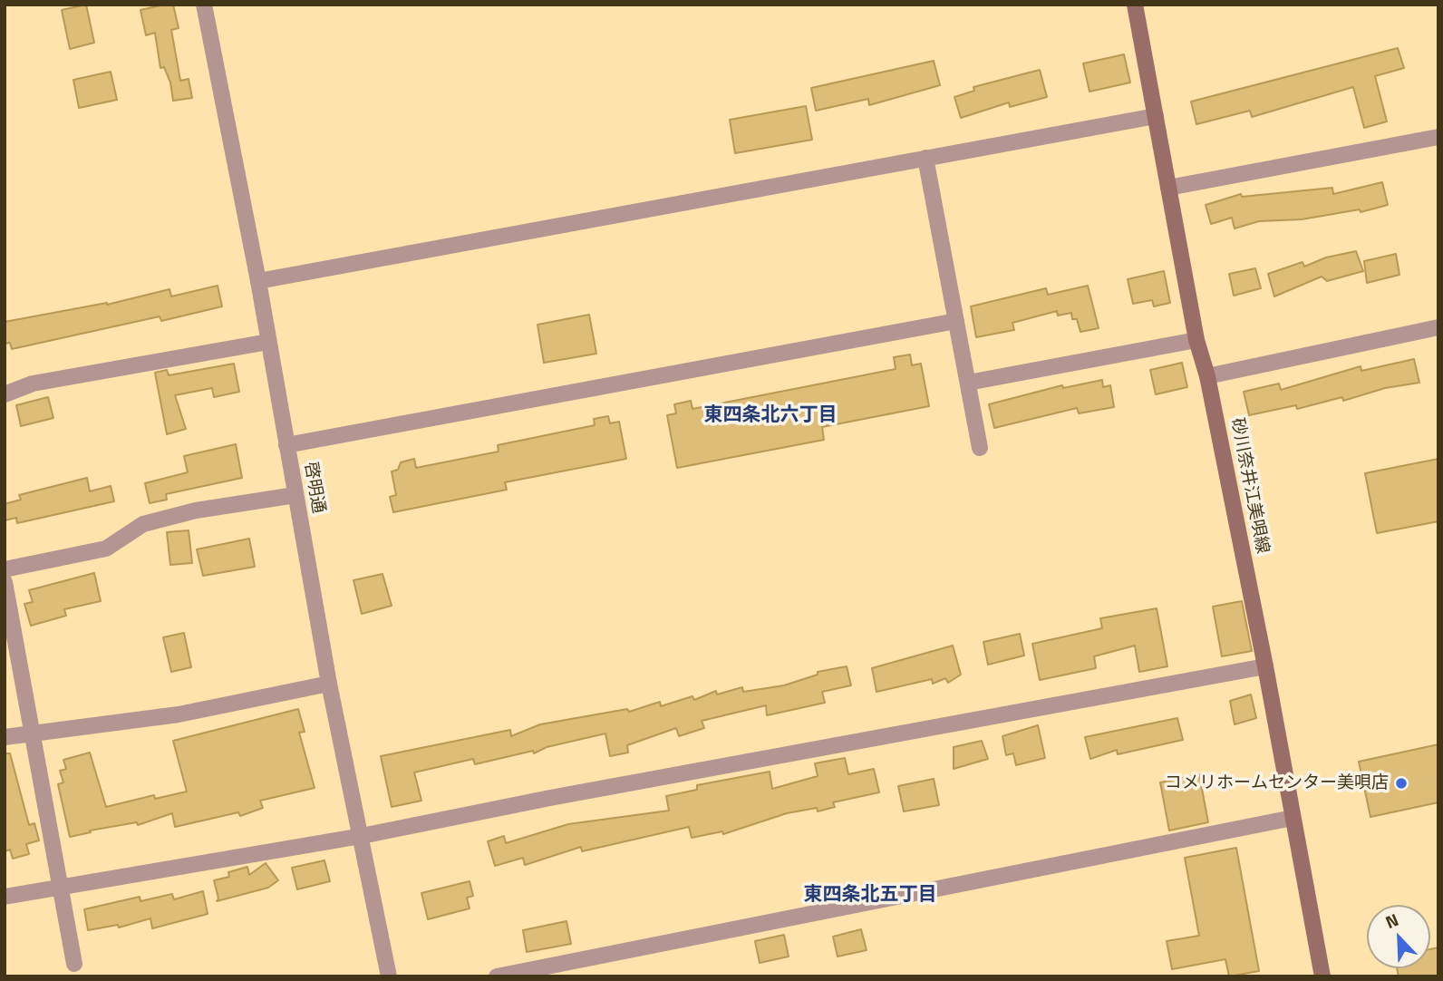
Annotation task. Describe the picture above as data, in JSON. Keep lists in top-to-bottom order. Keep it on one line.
{"streets":{"main road":["砂川奈井江美唄線"],"street":["啓明通"]},"districts":["東四条北六丁目","東四条北五丁目"],"places":["コメリホームセンター美唄店"],"north":"top left"}
